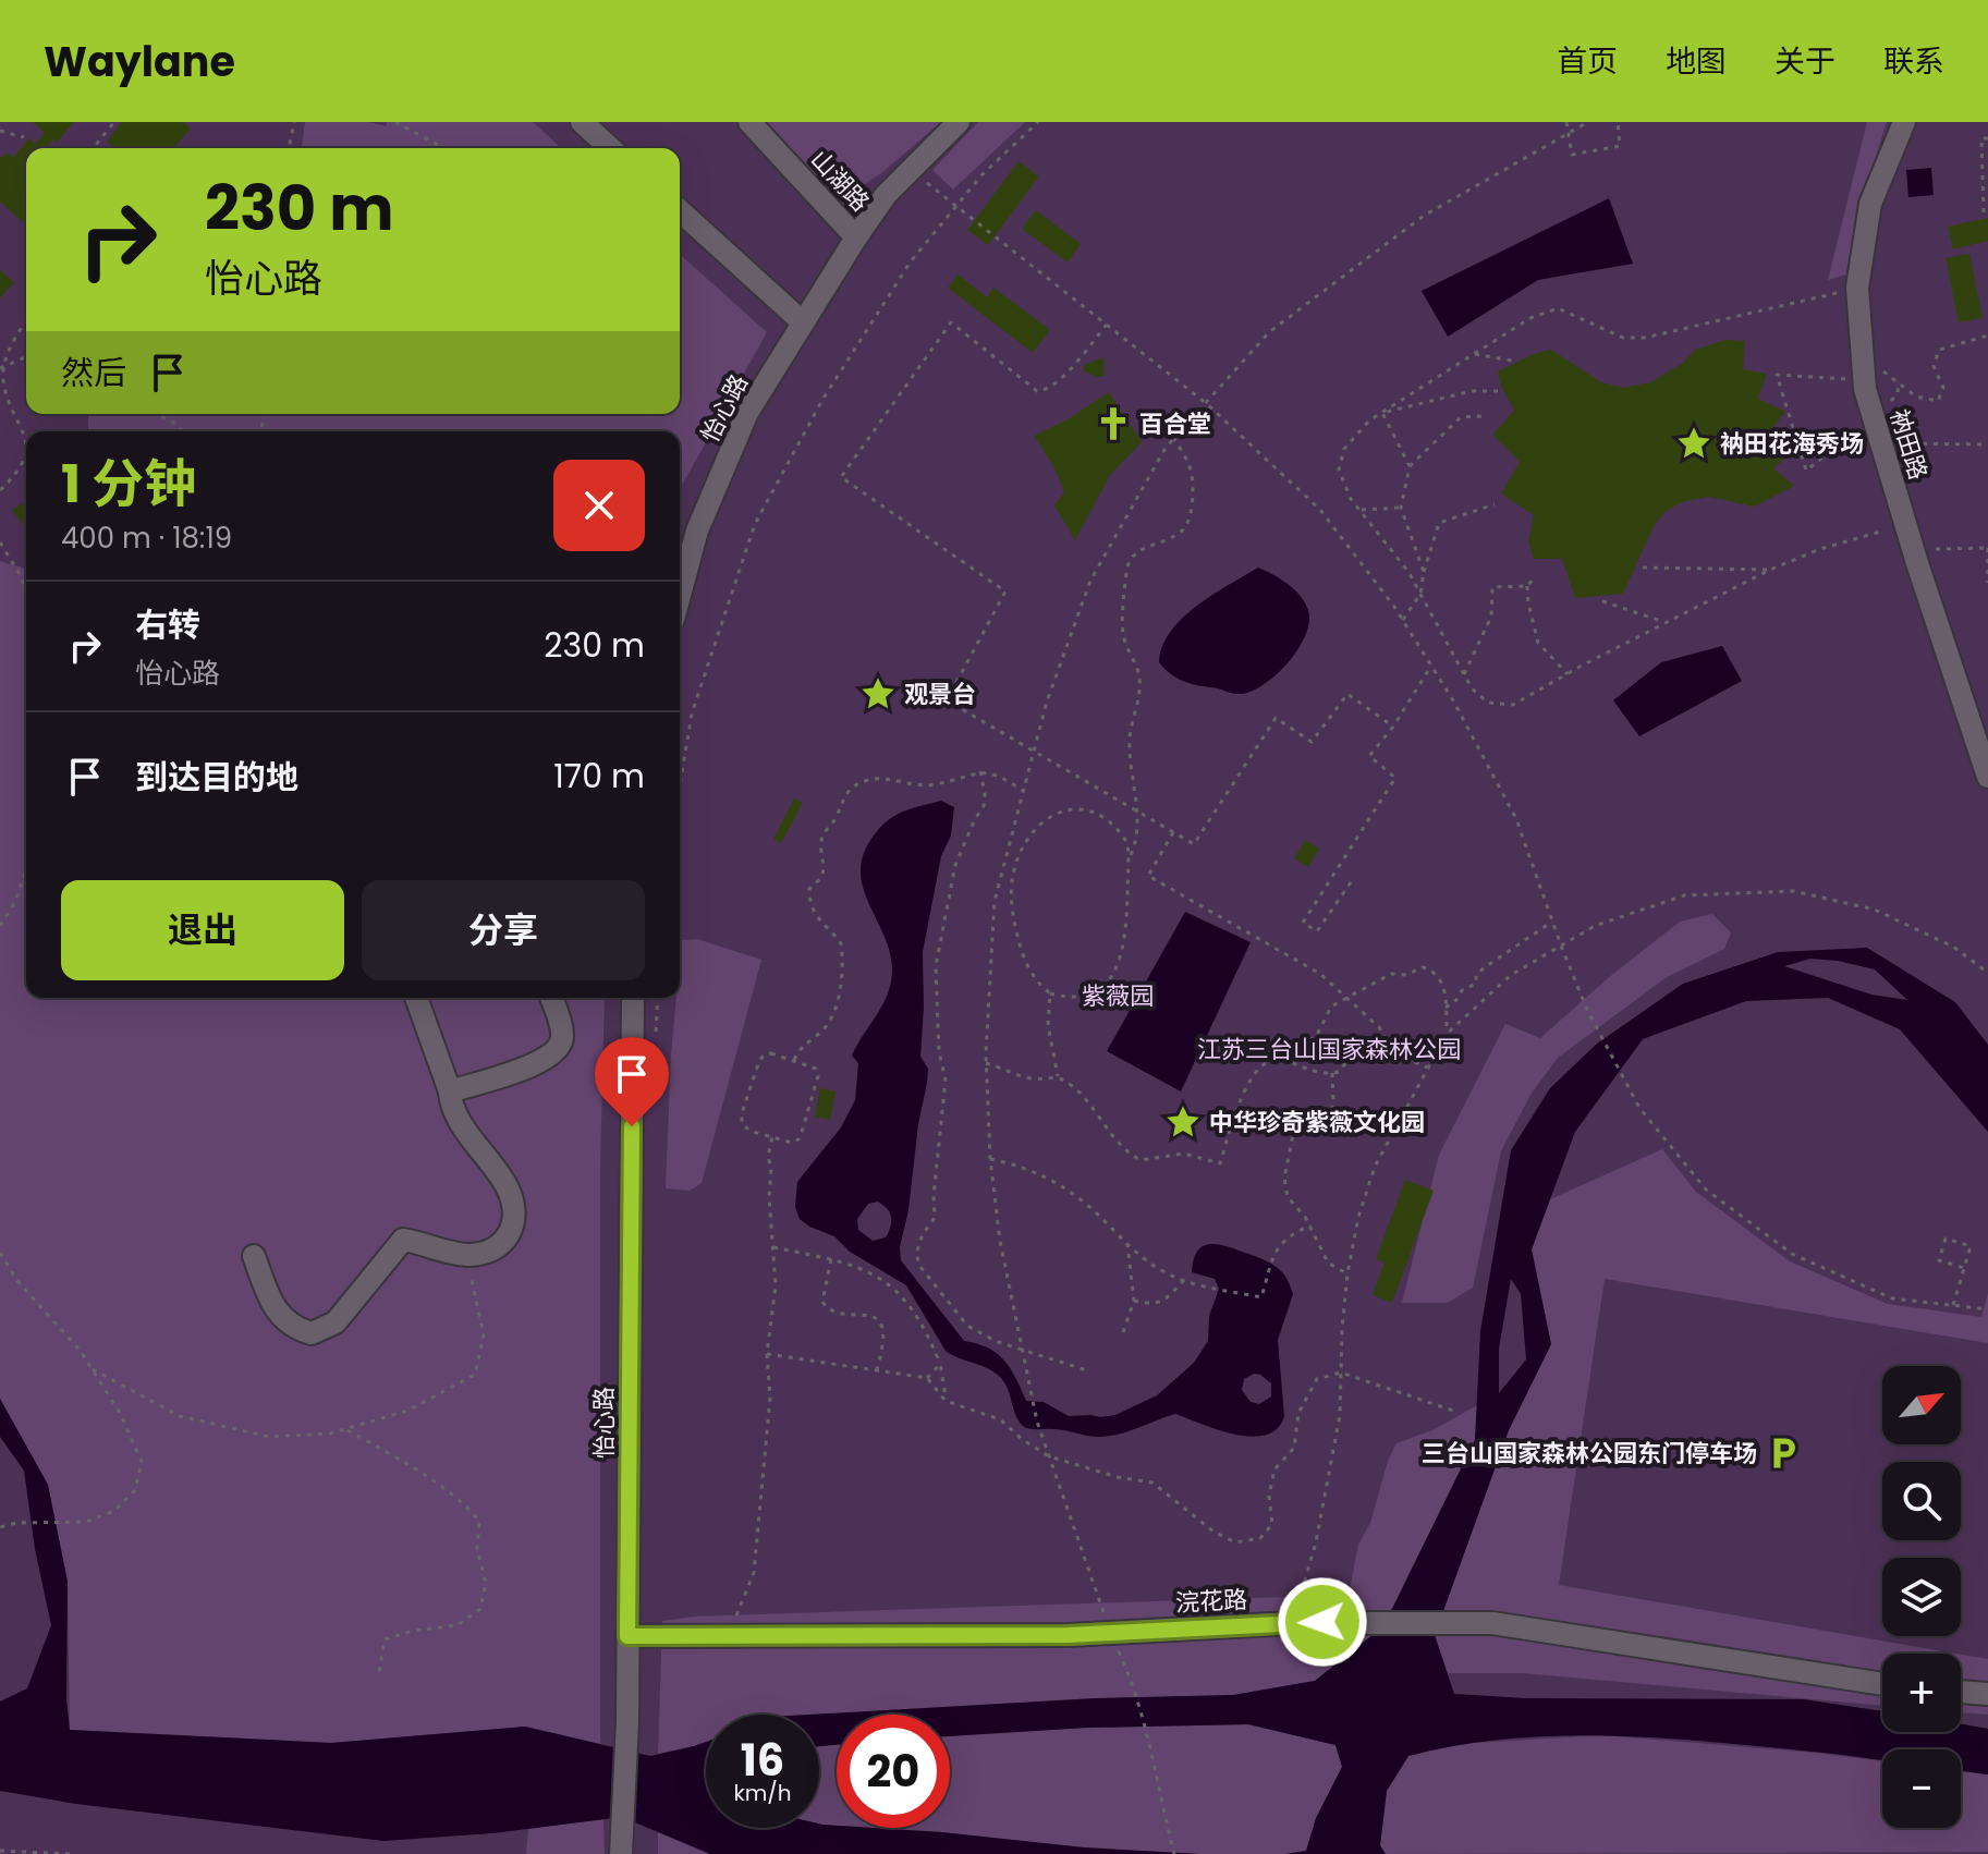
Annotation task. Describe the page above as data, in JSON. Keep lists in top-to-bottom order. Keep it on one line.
{"streets":{"street":["山湖路","怡心路","衲田路","浣花路"]},"crossings":[["山湖路","怡心路"],["怡心路","浣花路"]],"parks":["紫薇园","江苏三台山国家森林公园"],"places":{"church":["百合堂"],"place":["衲田花海秀场","观景台","中华珍奇紫薇文化园"],"parking":["三台山国家森林公园东门停车场"]},"north":"top right","page":{"header":"Waylane","nav":["首页","地图","关于","联系"],"turn":["230 m","怡心路"],"then":"然后","heading":["1 分钟","400 m · 18:19"],"list":[{"name":"右转","note":"怡心路","value":"230 m"},{"name":"到达目的地","value":"170 m"}],"buttons":["退出","分享"],"map_buttons":["+","−"],"speed":"16 km/h","limit":"20"}}
